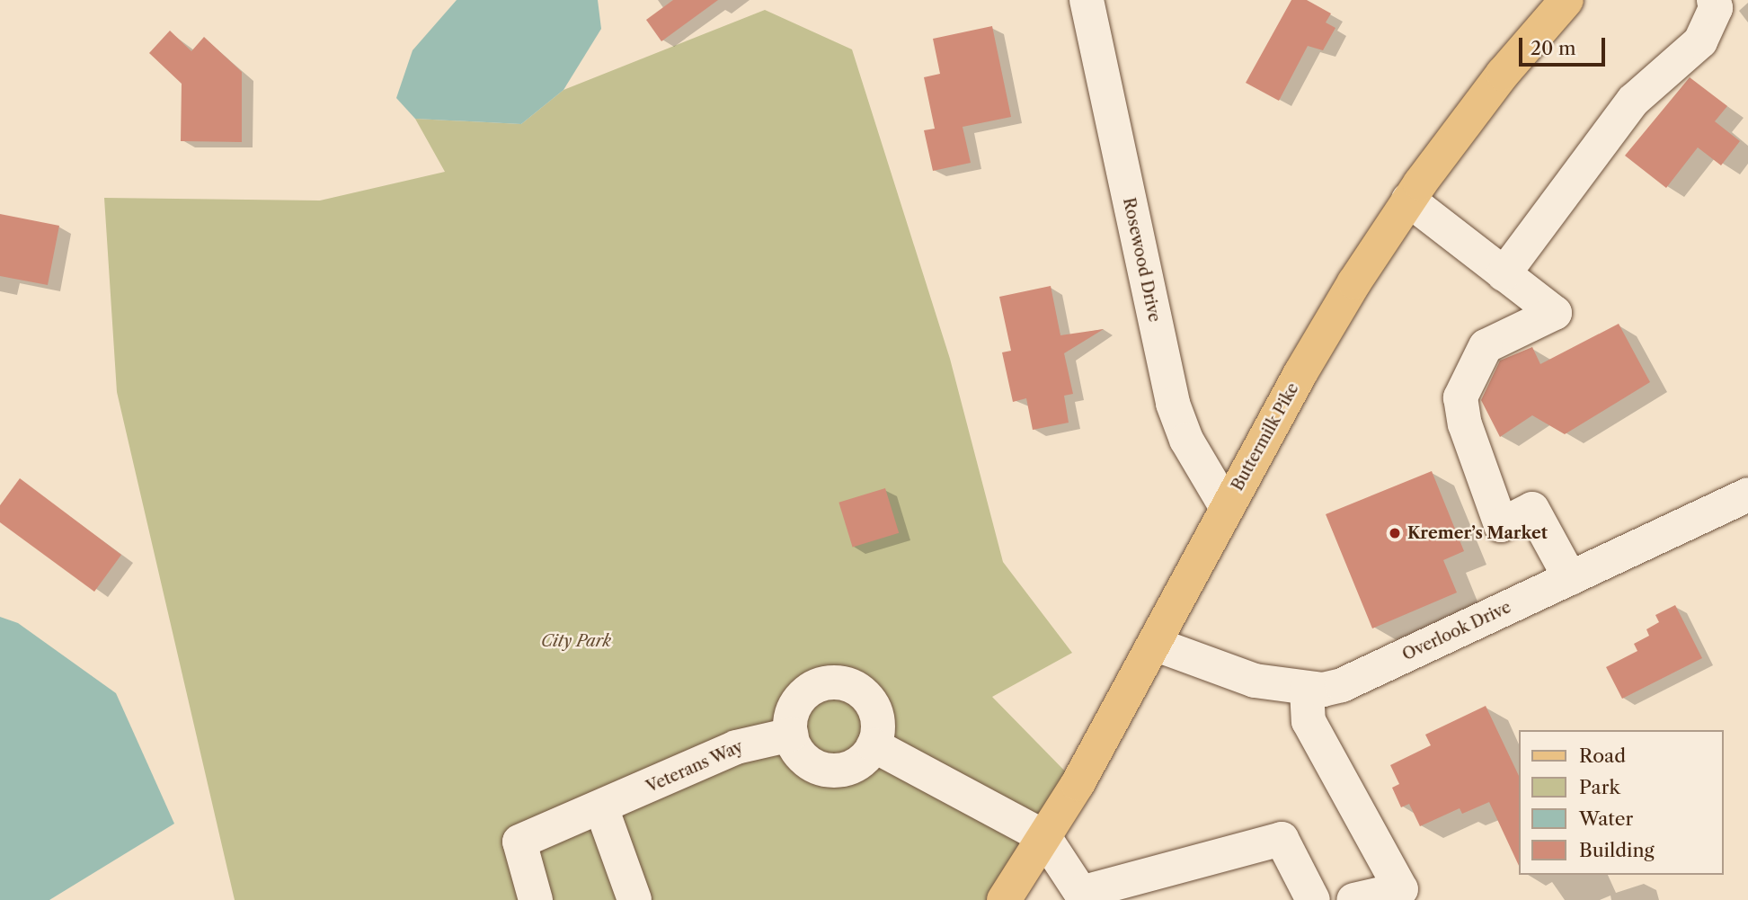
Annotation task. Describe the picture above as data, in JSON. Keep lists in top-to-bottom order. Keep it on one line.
{"streets":{"main road":["Buttermilk Pike"],"street":["Rosewood Drive","Overlook Drive","Veterans Way"]},"crossings":[["Rosewood Drive","Buttermilk Pike"],["Buttermilk Pike","Overlook Drive"]],"parks":["City Park"],"places":["Kremer’s Market"],"legend":["Road","Park","Water","Building"],"scale_bar":"20 m"}
